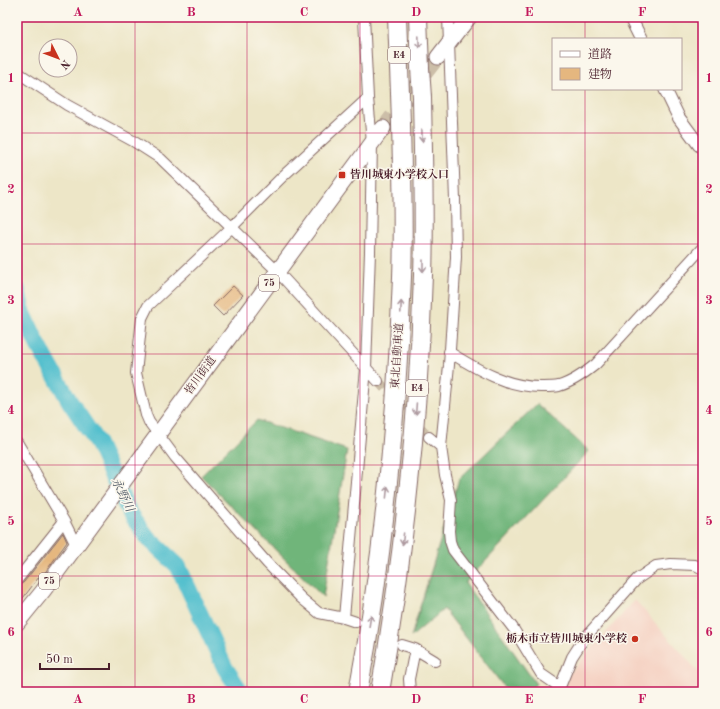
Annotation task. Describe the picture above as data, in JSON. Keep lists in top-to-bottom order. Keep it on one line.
{"streets":{"highway":["E4","東北自動車道"],"main road":["75","皆川街道"]},"water":["永野川"],"places":{"transit":["皆川城東小学校入口"],"other":["栃木市立皆川城東小学校"]},"legend":["道路","建物"],"scale_bar":"50 m","north":"bottom right","grid":{"columns":["A","B","C","D","E","F"],"rows":["1","2","3","4","5","6"]}}
